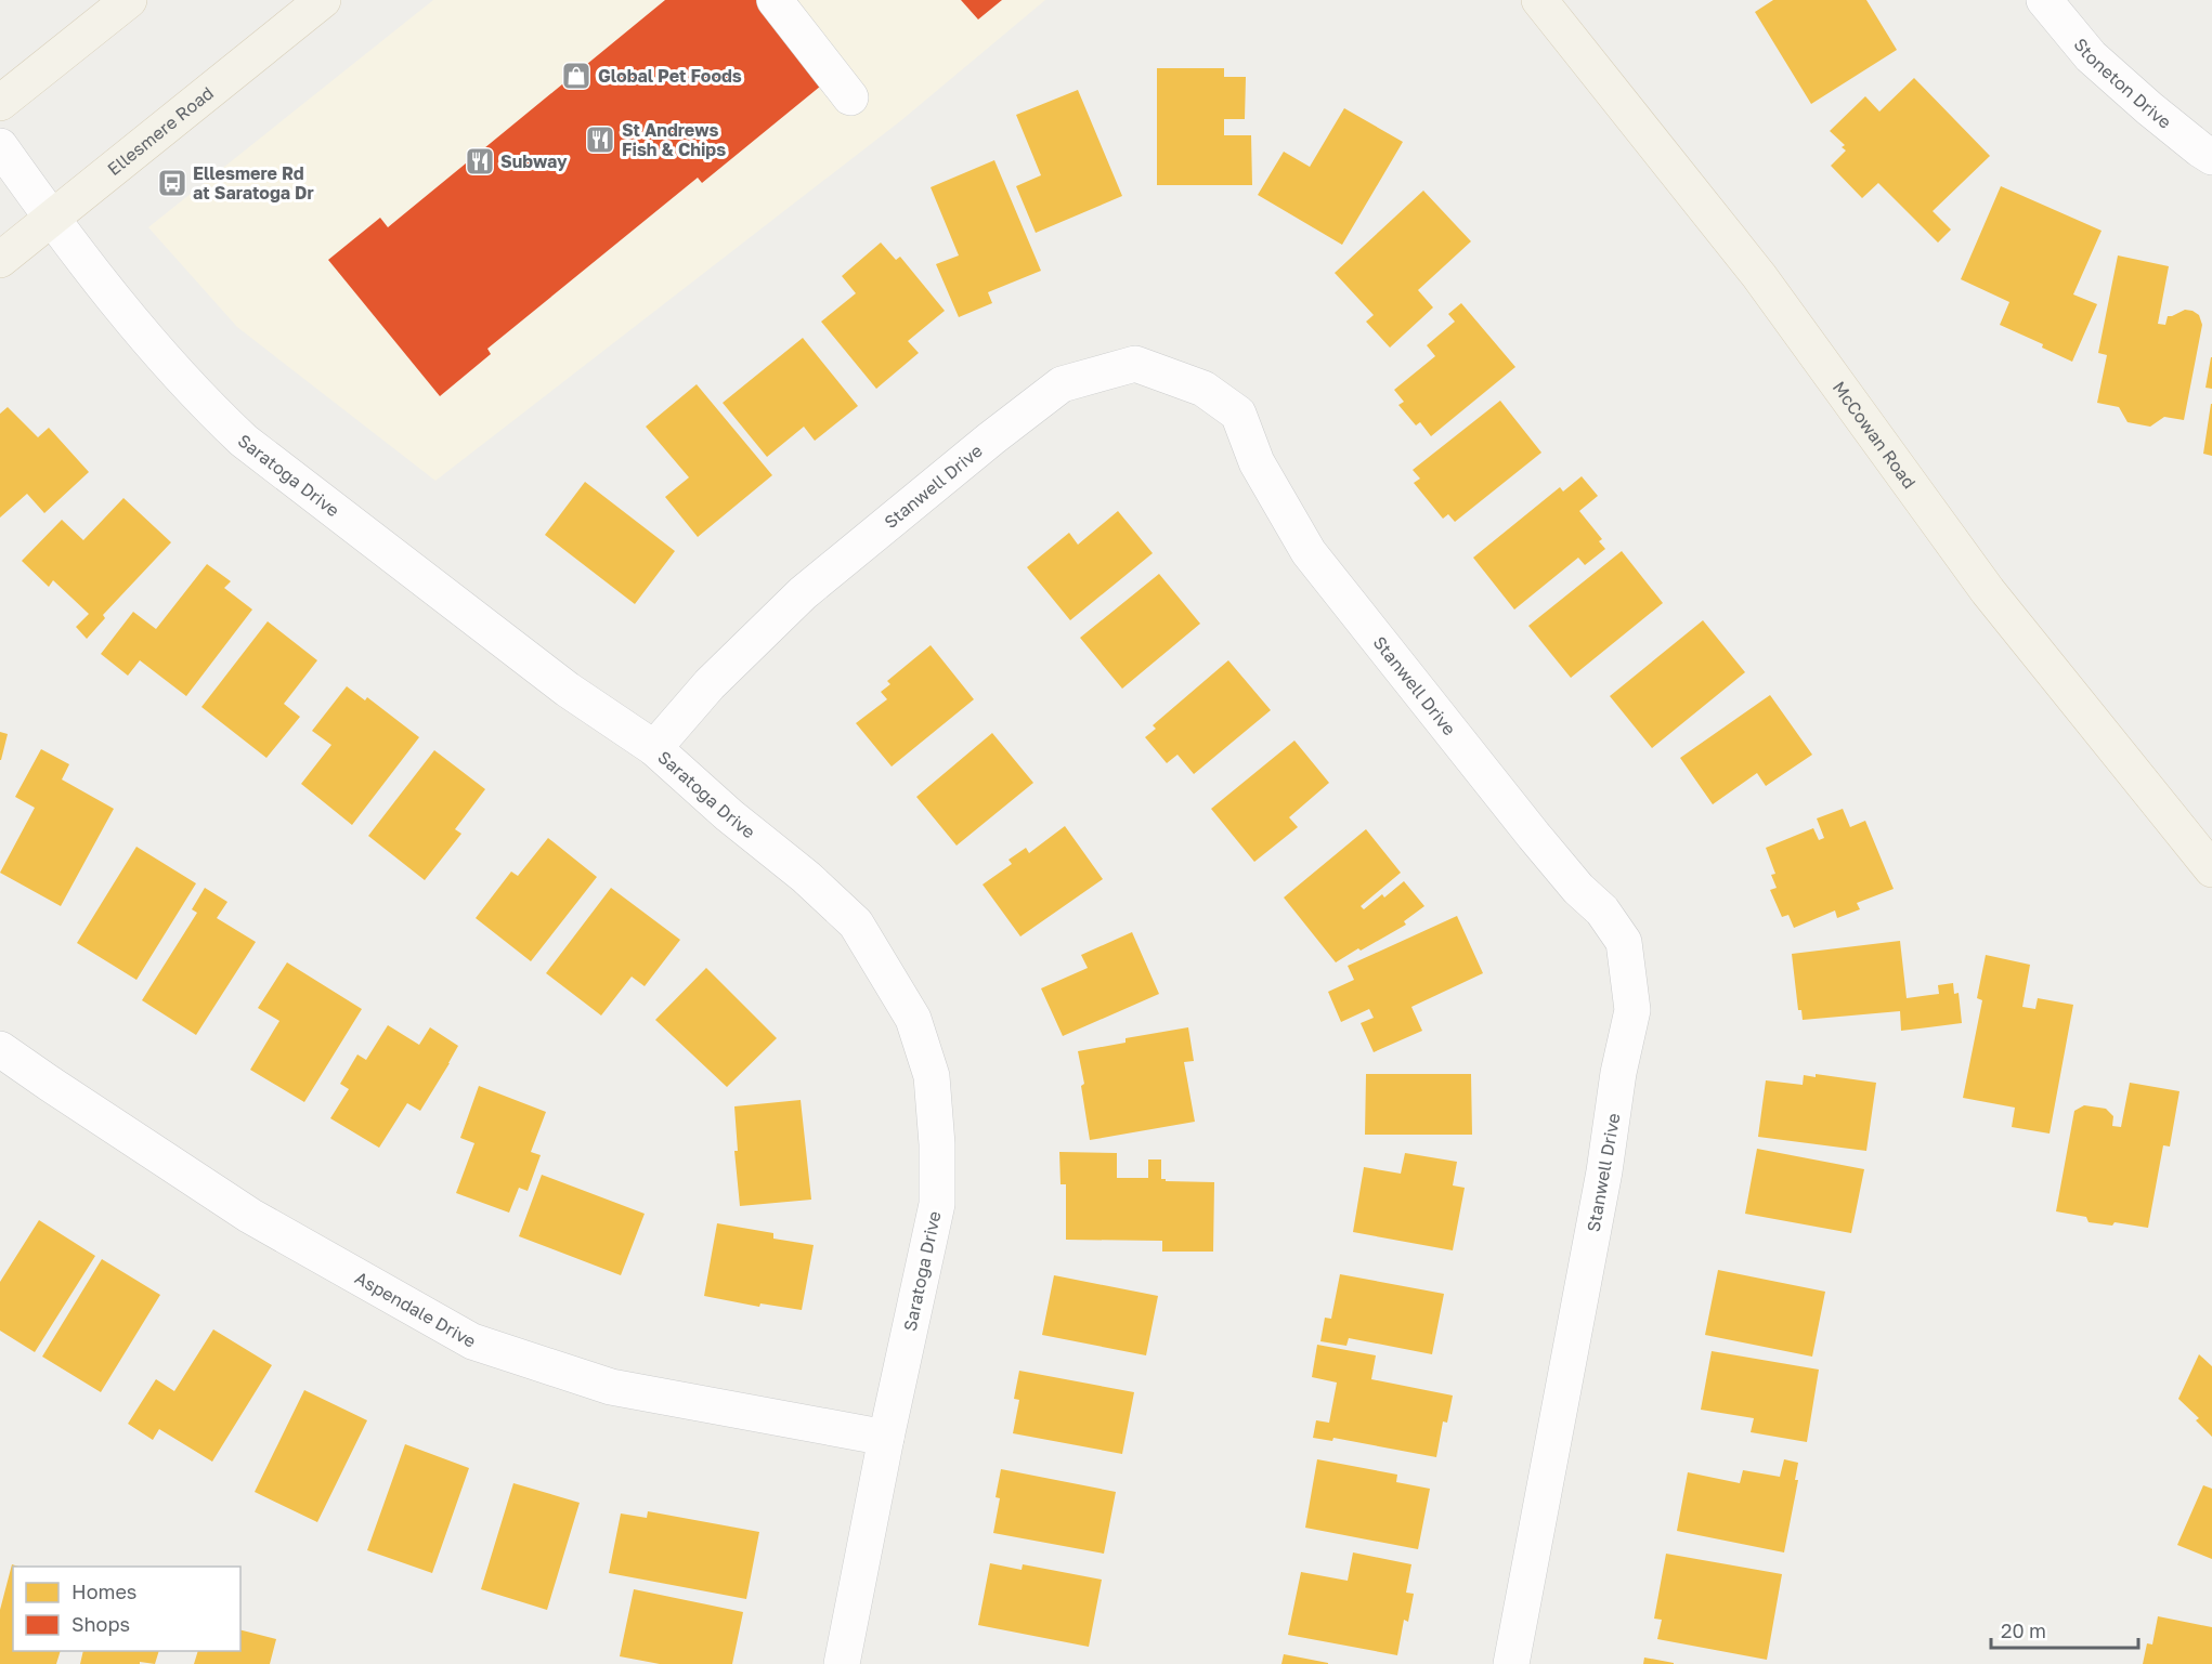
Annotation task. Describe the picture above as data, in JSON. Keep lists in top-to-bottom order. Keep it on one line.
{"streets":{"main road":["Ellesmere Road","McCowan Road"],"street":["Stoneton Drive","Saratoga Drive","Stanwell Drive","Aspendale Drive"]},"crossings":[["Ellesmere Road","Saratoga Drive"],["Saratoga Drive","Stanwell Drive"],["Saratoga Drive","Aspendale Drive"]],"places":{"shop":["Global Pet Foods"],"restaurant":["St Andrews Fish & Chips","Subway"],"bus stop":["Ellesmere Rd at Saratoga Dr"]},"legend":["Homes","Shops"],"scale_bar":"20 m"}
